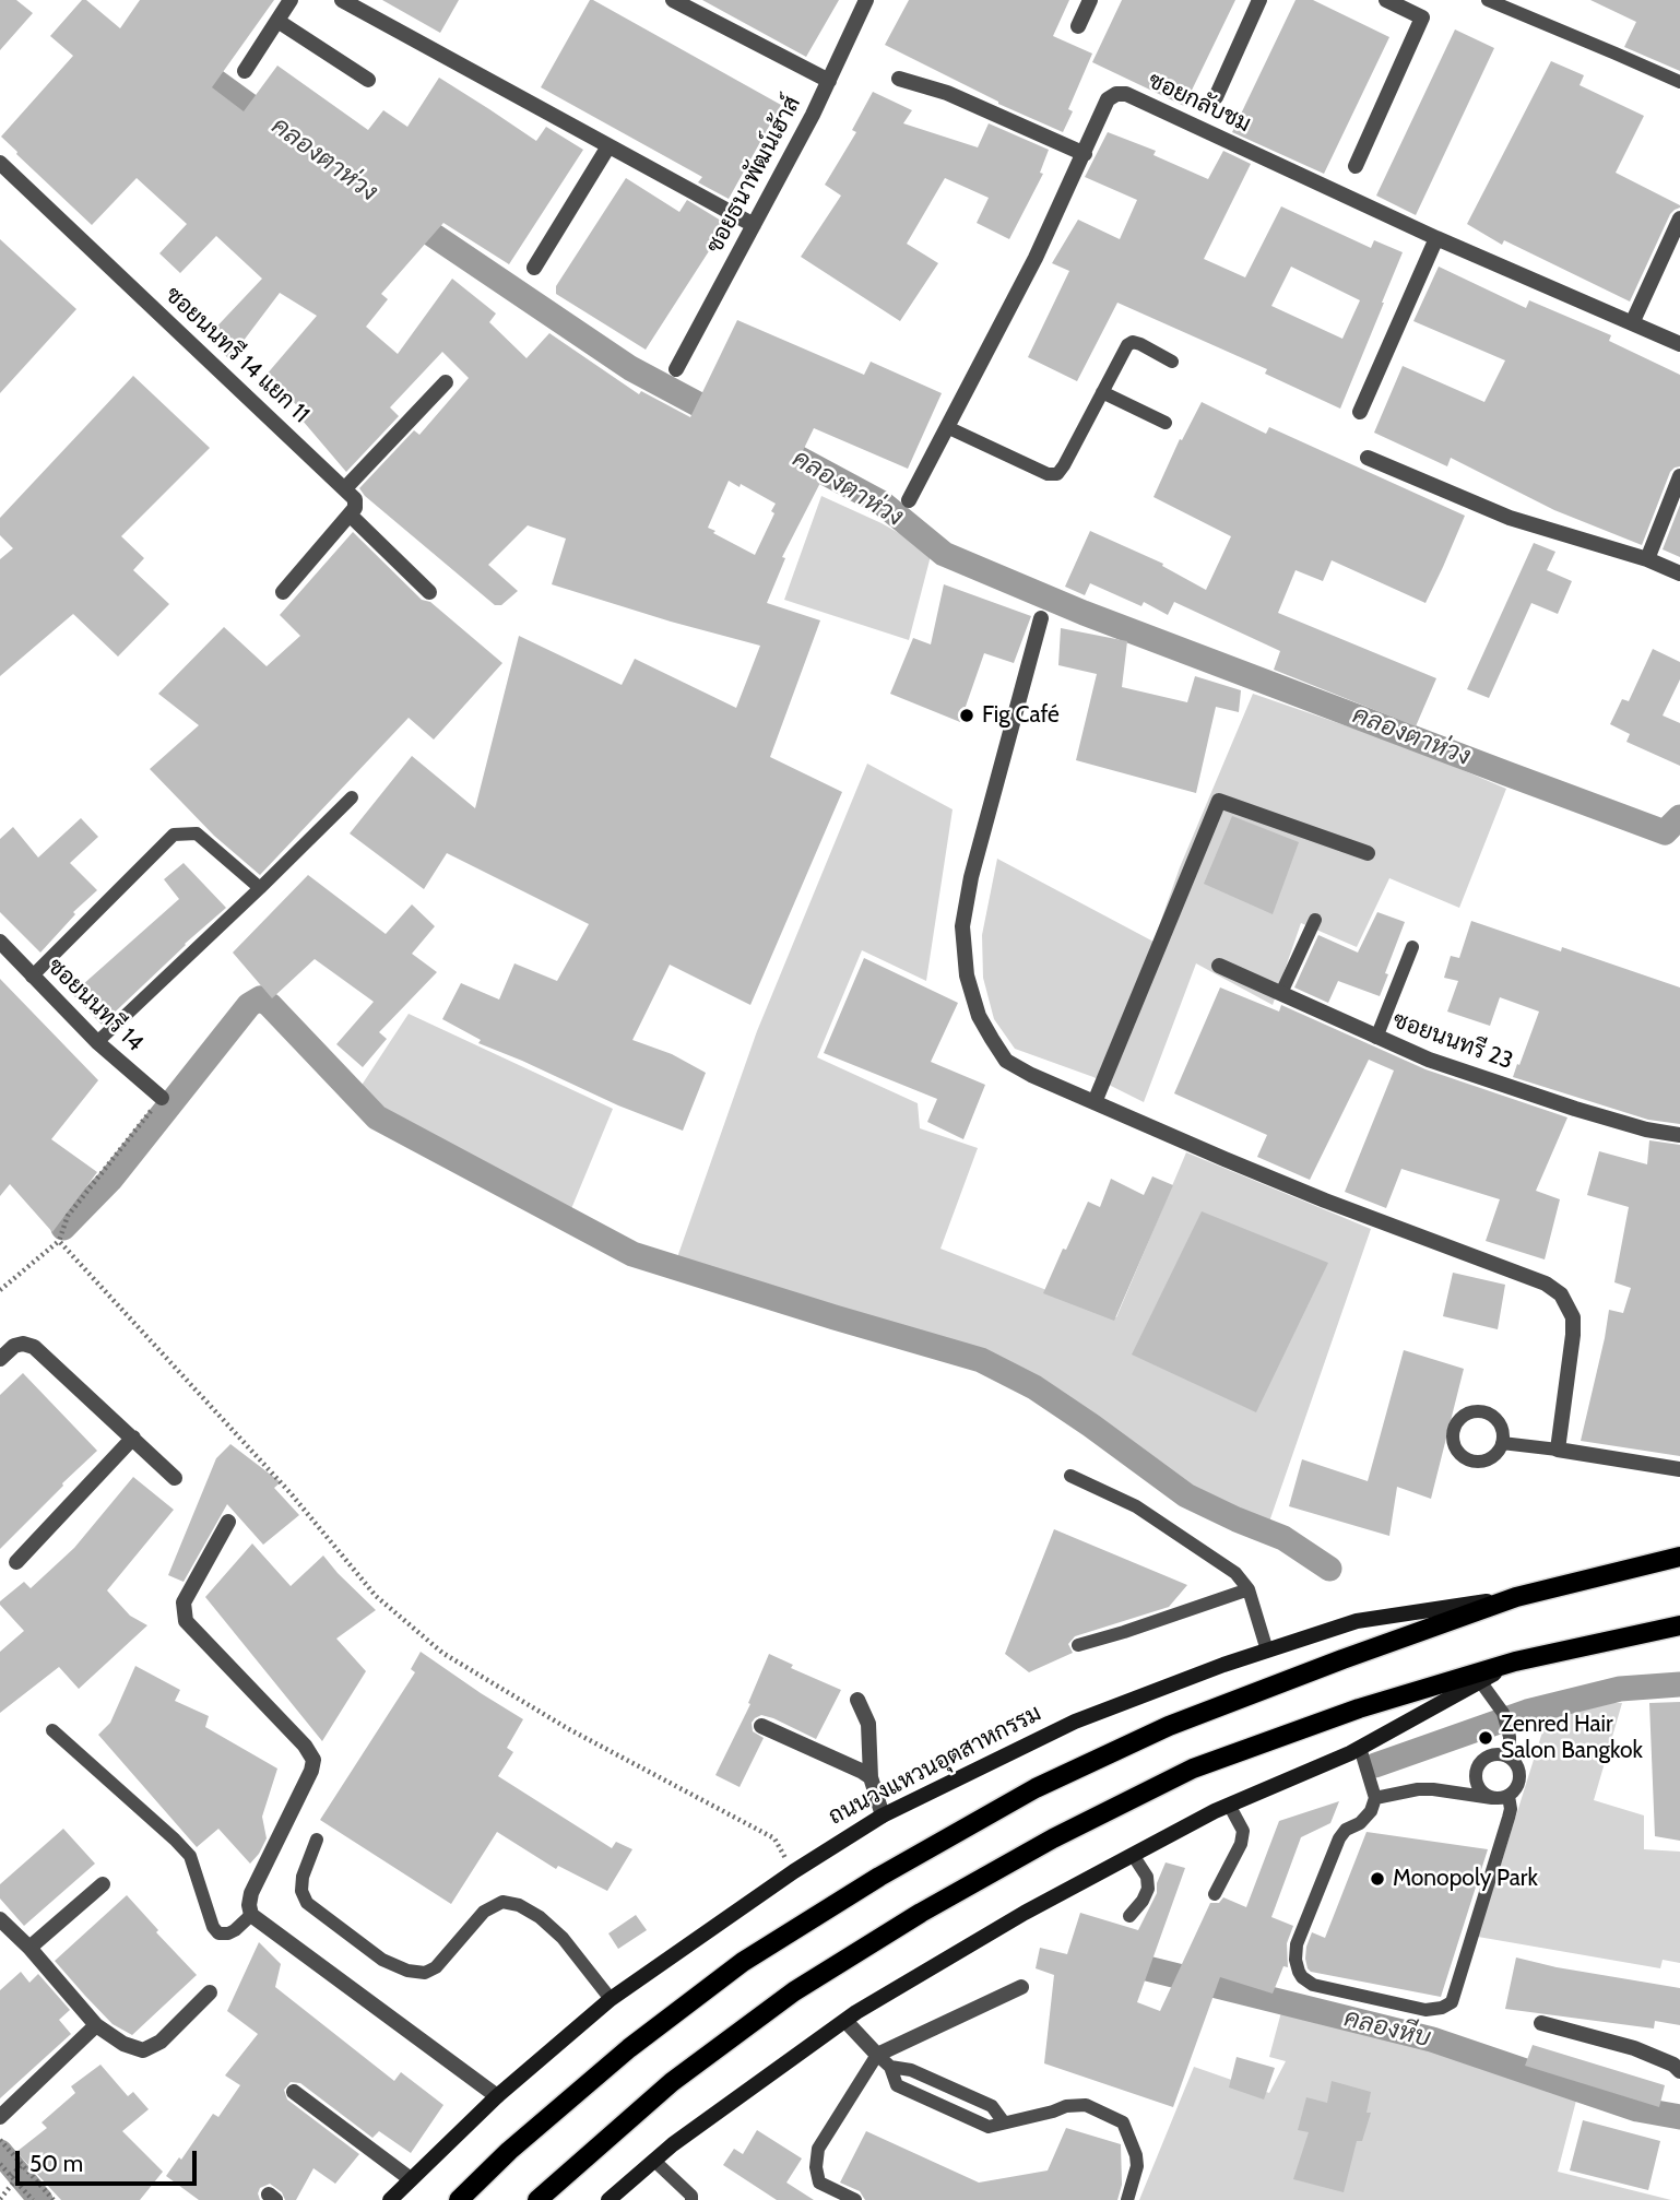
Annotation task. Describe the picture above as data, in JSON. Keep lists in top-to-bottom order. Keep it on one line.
{"streets":{"main road":["ถนนวงแหวนอุตสาหกรรม"],"street":["ซอยกลับชม","ซอยธนาพัฒน์เฮ้าส์","ซอยนนทรี 14 แยก 11","ซอยนนทรี 14","ซอยนนทรี 23"]},"water":["คลองตาห่วง","คลองหีบ"],"places":["Fig Café","Zenred Hair Salon Bangkok","Monopoly Park"],"scale_bar":"50 m"}
